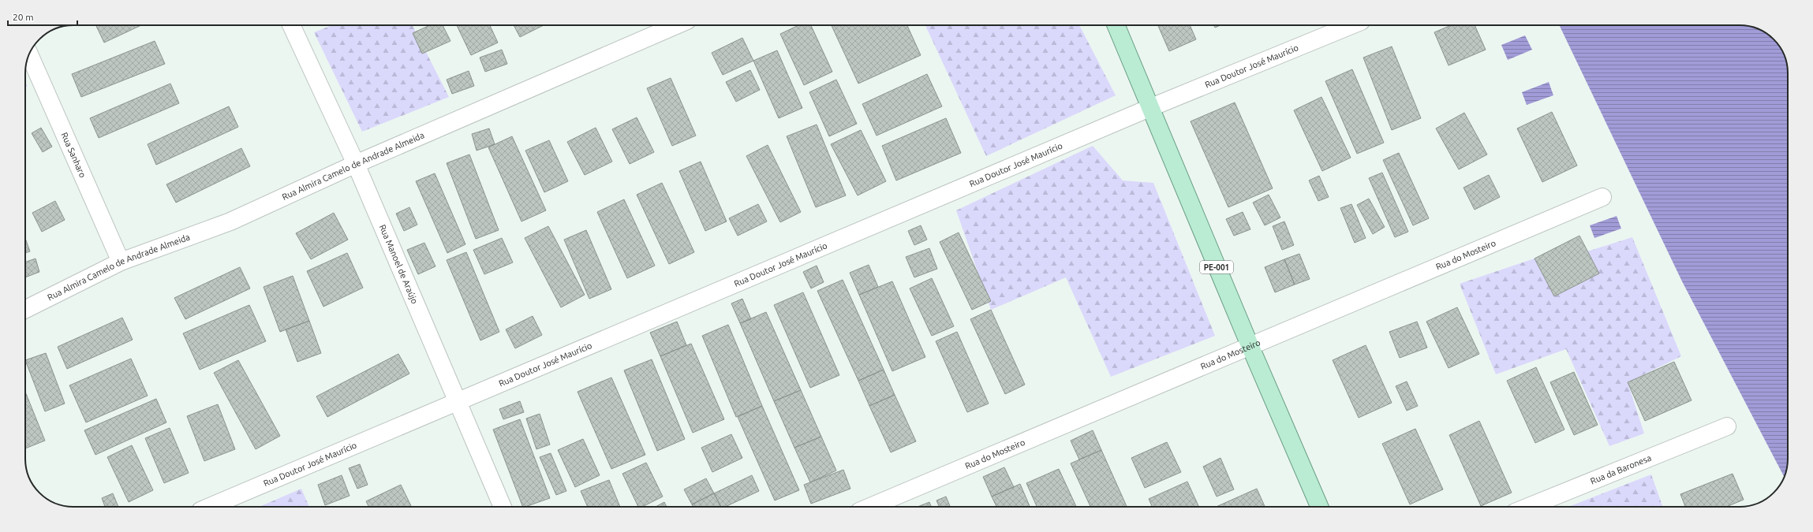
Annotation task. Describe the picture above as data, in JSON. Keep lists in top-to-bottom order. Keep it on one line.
{"streets":{"main road":["PE-001"],"street":["Rua Doutor José Maurício","Rua Sanharo","Rua Almira Camelo de Andrade Almeida","Rua do Mosteiro","Rua Manoel de Araújo","Rua da Baronesa"]},"crossings":[["Rua Doutor José Maurício","Rua Manoel de Araújo"],["Rua Doutor José Maurício","PE-001"],["Rua Sanharo","Rua Almira Camelo de Andrade Almeida"],["Rua Almira Camelo de Andrade Almeida","Rua Manoel de Araújo"],["Rua do Mosteiro","PE-001"]],"scale_bar":"20 m"}
